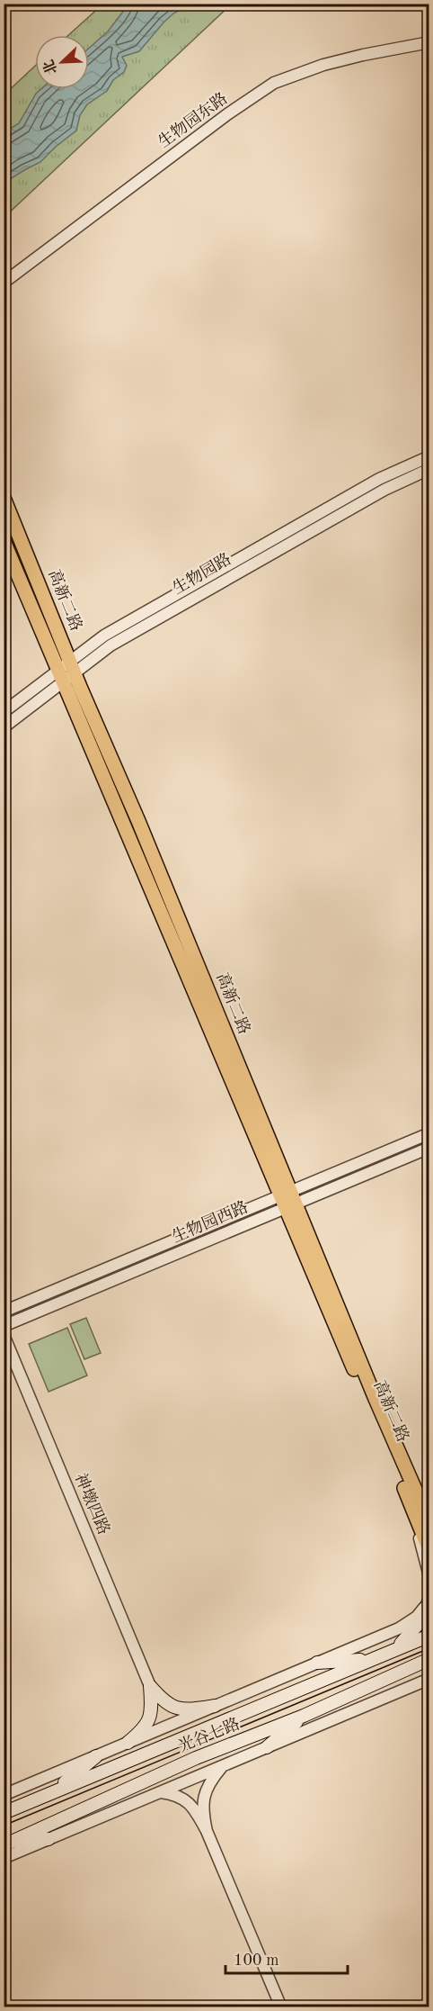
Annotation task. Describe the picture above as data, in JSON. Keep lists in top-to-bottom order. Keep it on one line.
{"streets":{"main road":["高新二路","光谷七路"],"street":["生物园东路","生物园路","生物园西路","神墩四路"]},"crossings":[["生物园路","高新二路"],["高新二路","生物园西路"]],"scale_bar":"100 m","north":"bottom left"}
